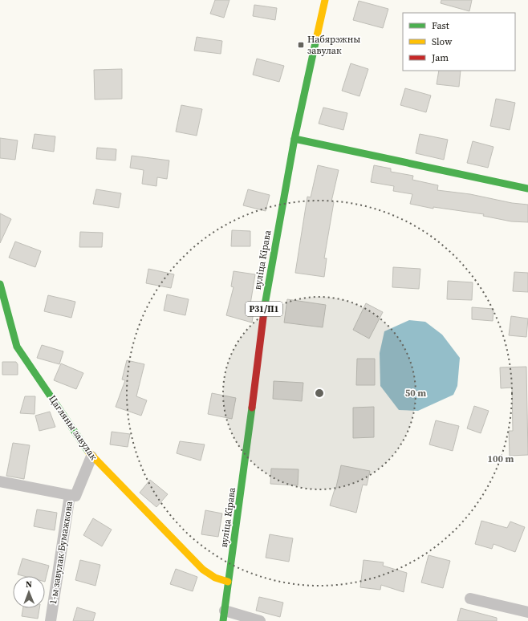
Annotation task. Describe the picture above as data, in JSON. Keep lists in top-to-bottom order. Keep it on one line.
{"streets":{"street":["вуліца Кірава","Р31/П1","Цагляны завулак","1-ы завулак Бумажкова"]},"crossings":[["вуліца Кірава","Цагляны завулак"],["Цагляны завулак","1-ы завулак Бумажкова"]],"places":{"transit":["Набярэжны завулак"]},"legend":["Fast","Slow","Jam"],"north":"top","rings":["50 m","100 m"]}
